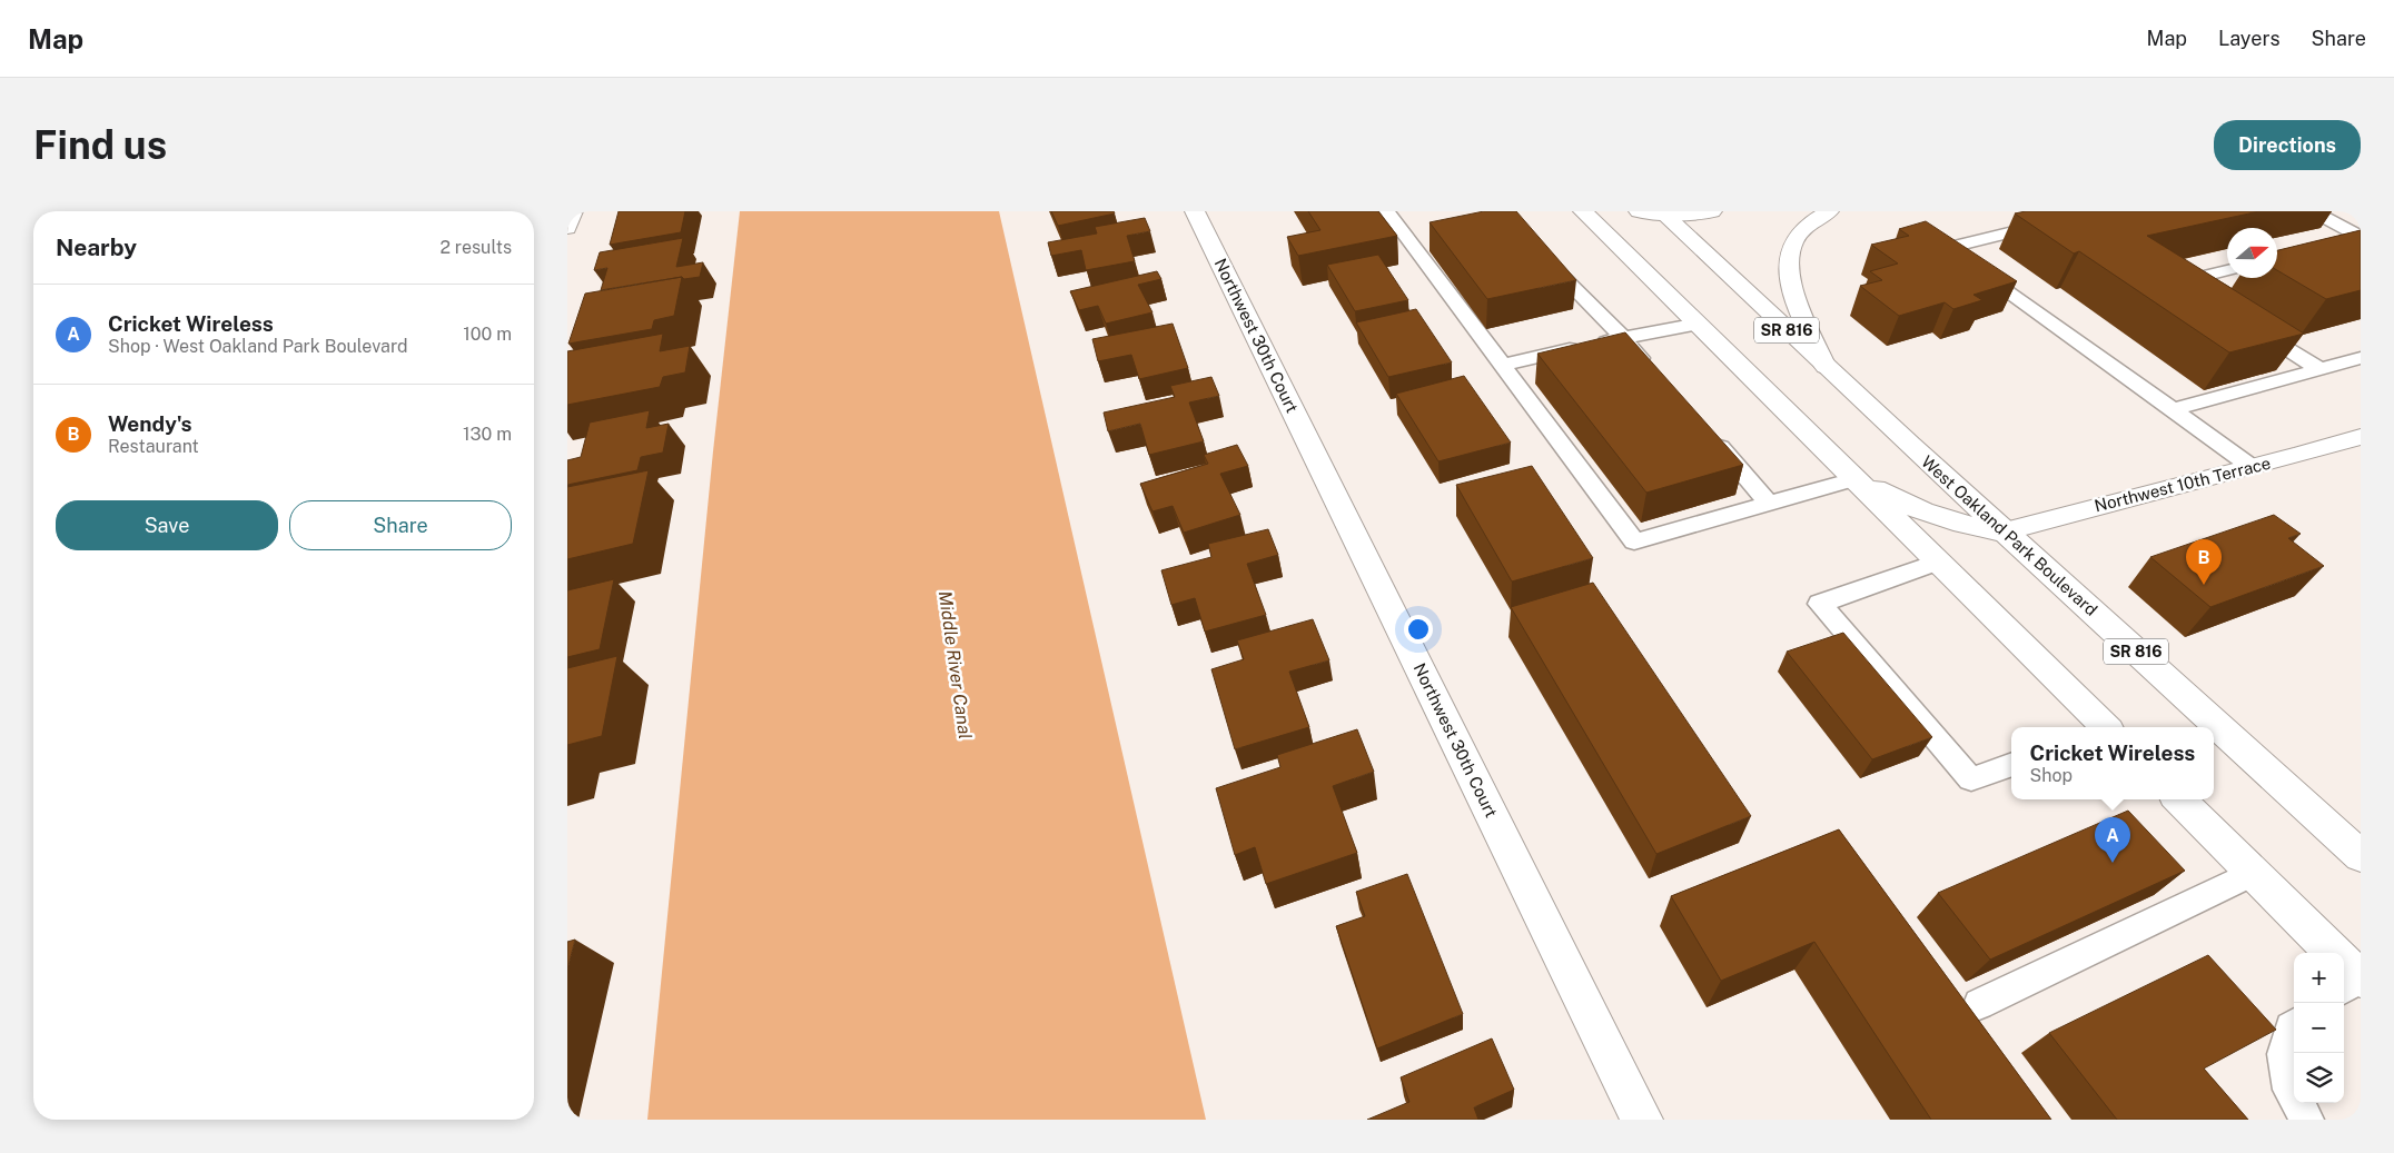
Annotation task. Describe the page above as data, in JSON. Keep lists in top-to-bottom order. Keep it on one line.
{"streets":{"main road":["SR 816","Northwest 30th Court","Northwest 10th Terrace","West Oakland Park Boulevard"]},"crossings":[["Northwest 10th Terrace","West Oakland Park Boulevard"]],"water":["Middle River Canal"],"north":"right","page":{"header":"Map","nav":["Map","Layers","Share"],"buttons":["Directions",["Save","Share"]],"title":"Find us","heading":["Nearby","2 results"],"list":[{"mark":"A","name":"Cricket Wireless","note":"Shop · West Oakland Park Boulevard","value":"100 m"},{"mark":"B","name":"Wendy's","note":"Restaurant","value":"130 m"}],"pins":["B","A"],"popup":["Cricket Wireless","Shop"],"map_buttons":["+","−"]}}
